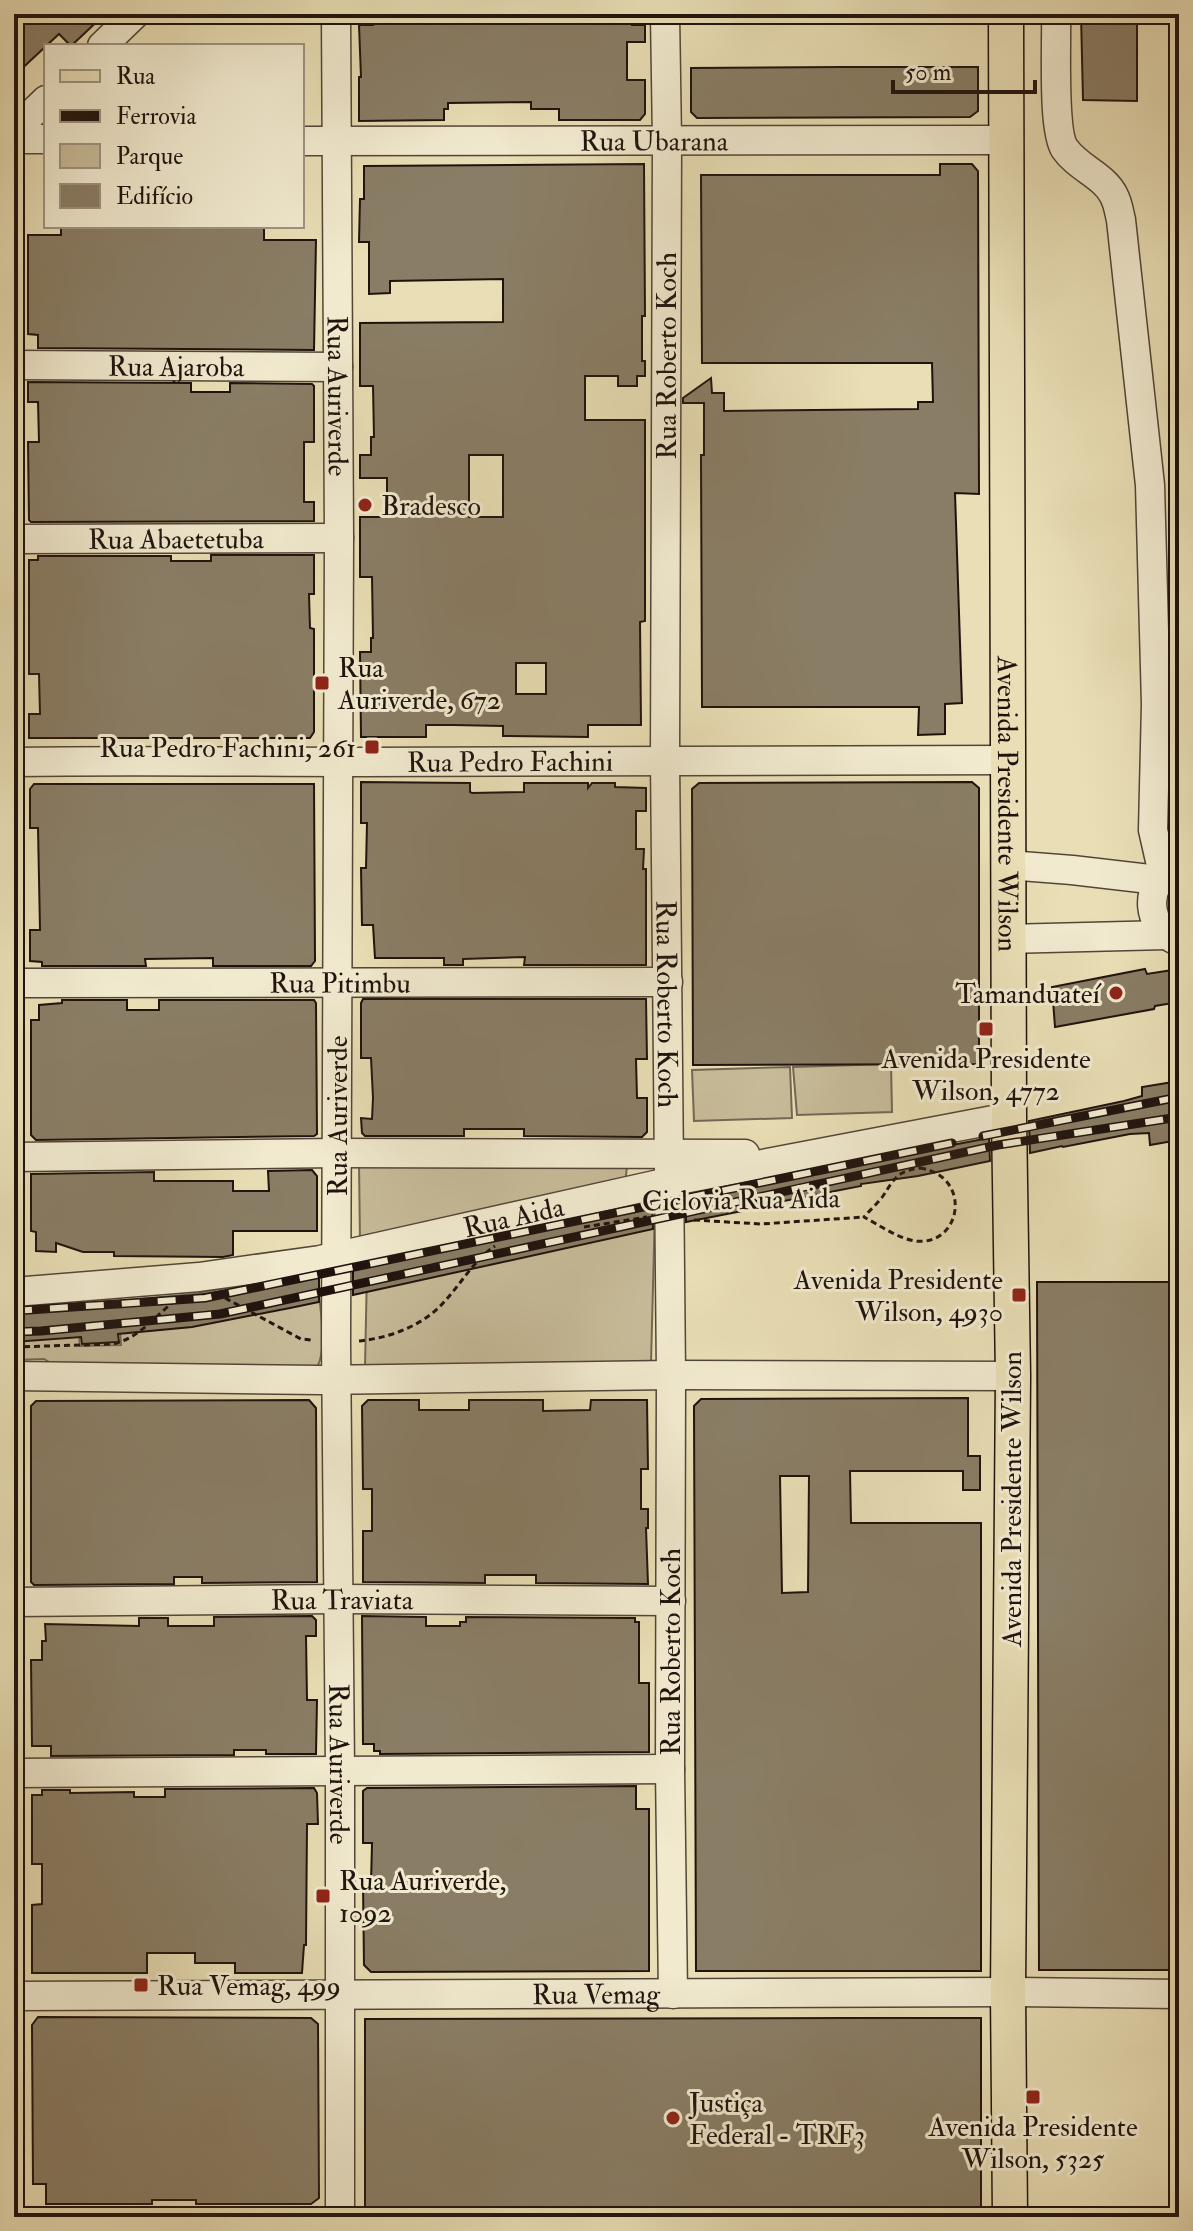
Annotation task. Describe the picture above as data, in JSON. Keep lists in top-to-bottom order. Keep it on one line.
{"streets":{"main road":["Avenida Presidente Wilson"],"street":["Rua Ubarana","Rua Roberto Koch","Rua Ajaroba","Rua Auriverde","Rua Abaetetuba","Rua Pedro Fachini","Rua Pitimbu","Rua Aida","Rua Traviata","Rua Vemag"],"path":["Ciclovia Rua Aida"]},"crossings":[["Rua Ubarana","Rua Roberto Koch"],["Rua Ubarana","Rua Auriverde"],["Rua Ubarana","Avenida Presidente Wilson"],["Rua Roberto Koch","Rua Pedro Fachini"],["Rua Roberto Koch","Rua Pitimbu"],["Rua Roberto Koch","Ciclovia Rua Aida"],["Rua Roberto Koch","Rua Aida"],["Rua Roberto Koch","Rua Traviata"],["Rua Roberto Koch","Rua Vemag"],["Rua Ajaroba","Rua Auriverde"],["Rua Auriverde","Rua Abaetetuba"],["Rua Auriverde","Rua Pedro Fachini"],["Rua Auriverde","Rua Pitimbu"],["Rua Auriverde","Rua Aida"],["Rua Auriverde","Rua Traviata"],["Rua Auriverde","Rua Vemag"],["Rua Pedro Fachini","Avenida Presidente Wilson"],["Avenida Presidente Wilson","Rua Vemag"]],"places":{"other":["Bradesco","Tamanduateí","Justiça Federal - TRF3"],"transit":["Rua Auriverde, 672","Rua Pedro Fachini, 261","Avenida Presidente Wilson, 4772","Avenida Presidente Wilson, 4930","Rua Auriverde, 1092","Rua Vemag, 499","Avenida Presidente Wilson, 5325"]},"legend":["Rua","Ferrovia","Parque","Edifício"],"scale_bar":"50 m"}
